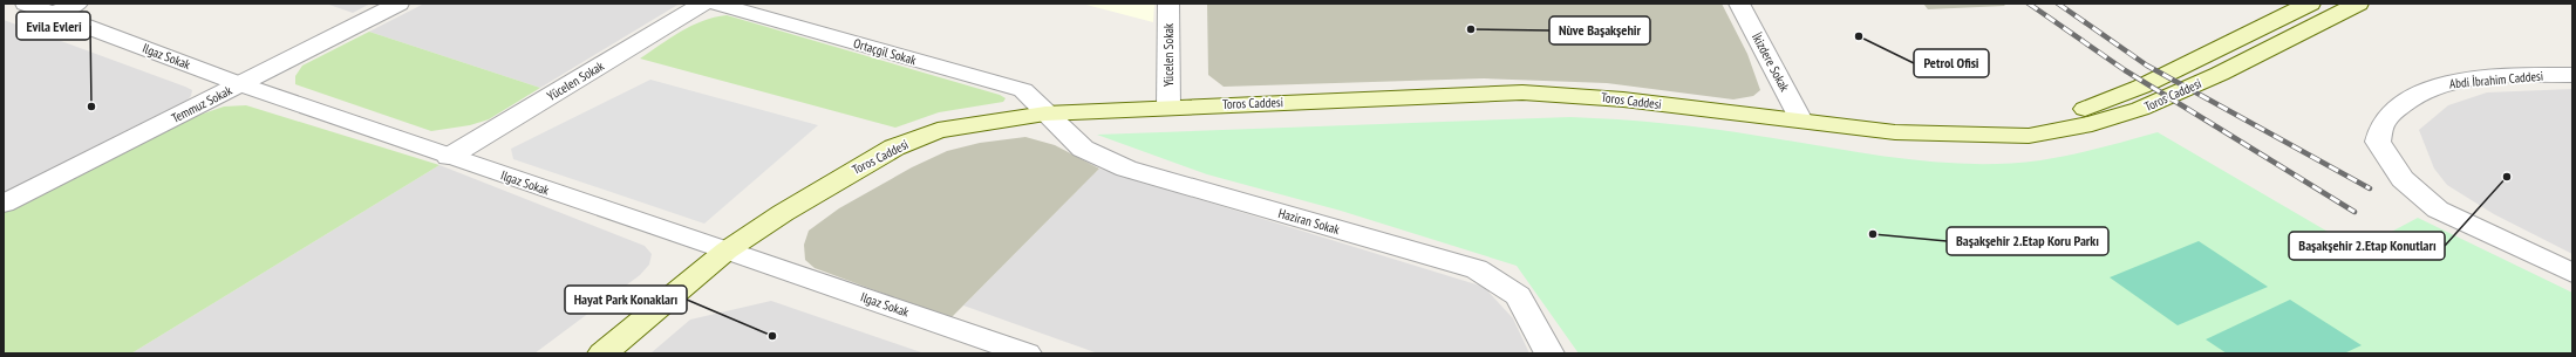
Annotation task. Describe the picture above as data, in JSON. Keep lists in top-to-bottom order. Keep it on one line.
{"streets":{"main road":["Toros Caddesi"],"street":["Ortaçgil Sokak","Yücelen Sokak","Ilgaz Sokak","İkizdere Sokak","Abdi İbrahim Caddesi","Temmuz Sokak","Haziran Sokak"]},"crossings":[["Ortaçgil Sokak","Toros Caddesi"],["Ortaçgil Sokak","Haziran Sokak"],["Yücelen Sokak","Ilgaz Sokak"],["Yücelen Sokak","Toros Caddesi"],["Ilgaz Sokak","Toros Caddesi"],["Ilgaz Sokak","Temmuz Sokak"],["İkizdere Sokak","Toros Caddesi"],["Toros Caddesi","Haziran Sokak"]],"places":["Nùve Başakşehir","Petrol Ofisi","Evila Evleri","Başakşehir 2.Etap Konutları","Başakşehir 2.Etap Koru Parkı","Hayat Park Konakları"]}
